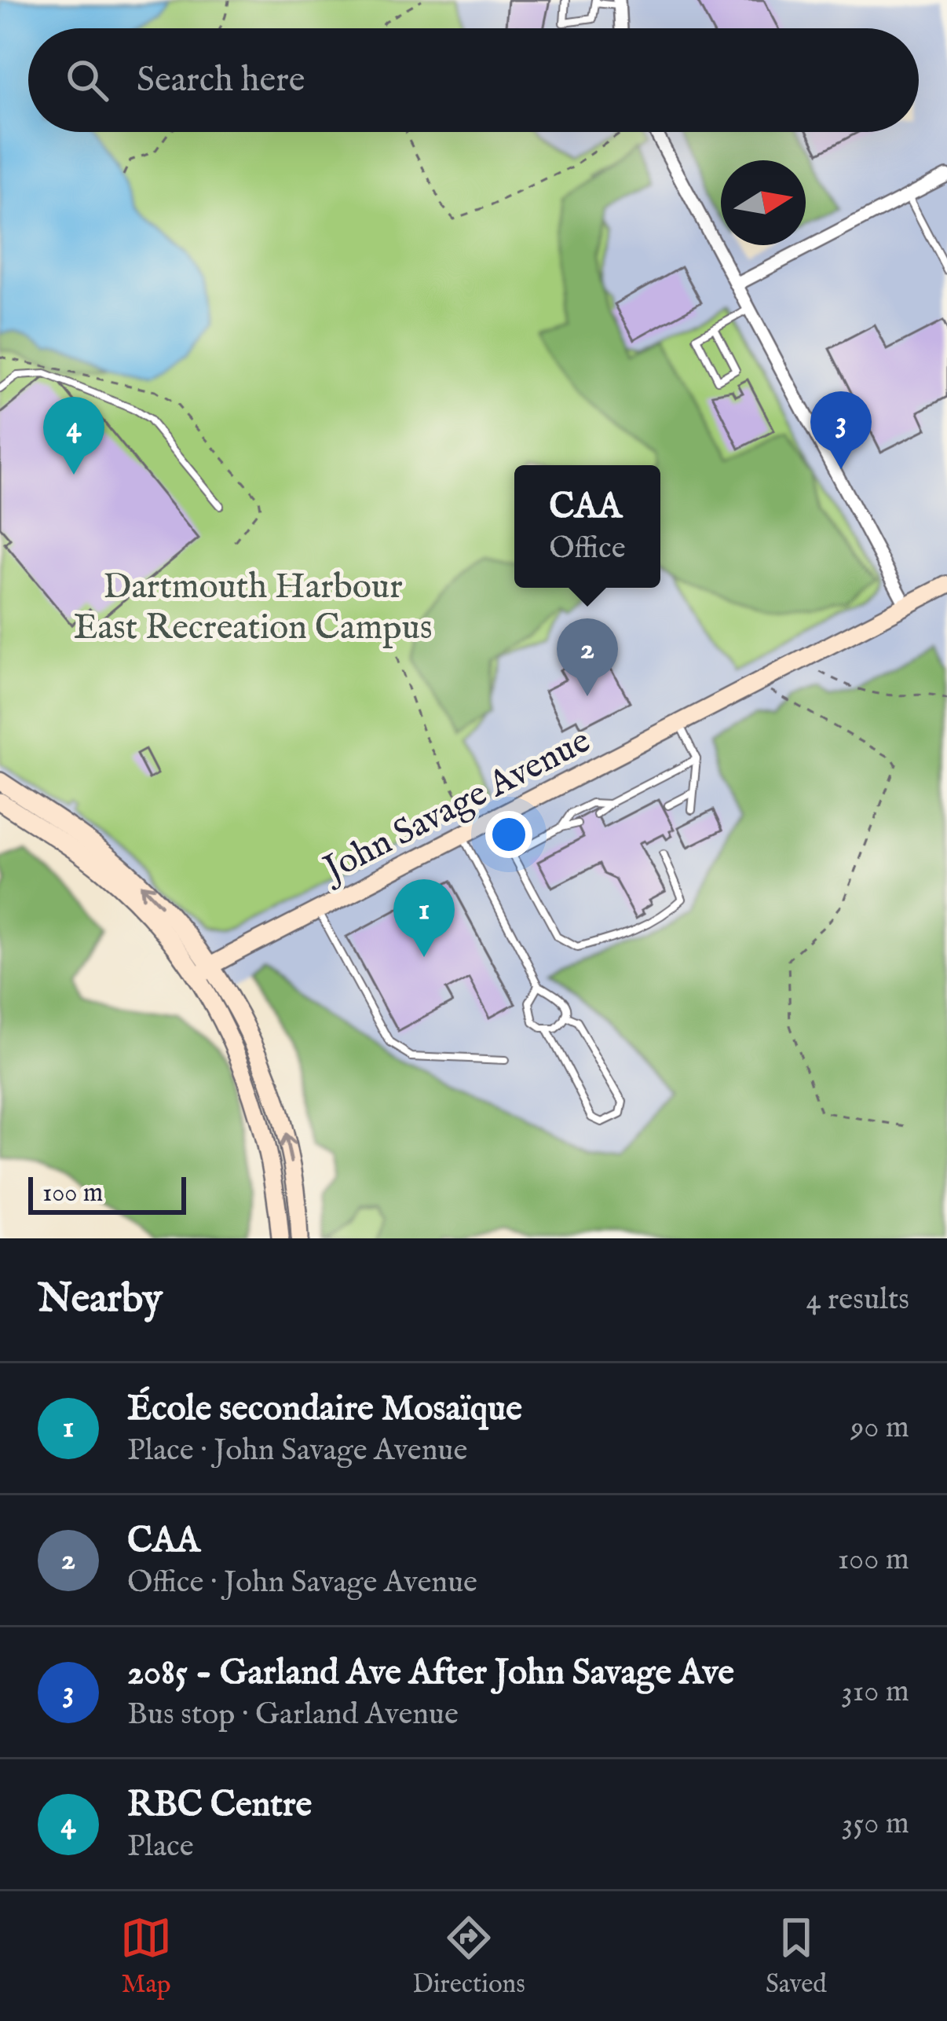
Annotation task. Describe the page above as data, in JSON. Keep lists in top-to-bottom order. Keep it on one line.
{"streets":{"main road":["John Savage Avenue"]},"parks":["Dartmouth Harbour East Recreation Campus"],"scale_bar":"100 m","north":"right","page":{"search":"Search here","pins":["3","4","2","1"],"popup":["CAA","Office"],"scale":"100 m","heading":["Nearby","4 results"],"list":[{"mark":"1","name":"École secondaire Mosaïque","note":"Place · John Savage Avenue","value":"90 m"},{"mark":"2","name":"CAA","note":"Office · John Savage Avenue","value":"100 m"},{"mark":"3","name":"2085 - Garland Ave After John Savage Ave","note":"Bus stop · Garland Avenue","value":"310 m"},{"mark":"4","name":"RBC Centre","note":"Place","value":"350 m"}],"nav":["Map","Directions","Saved"]}}
